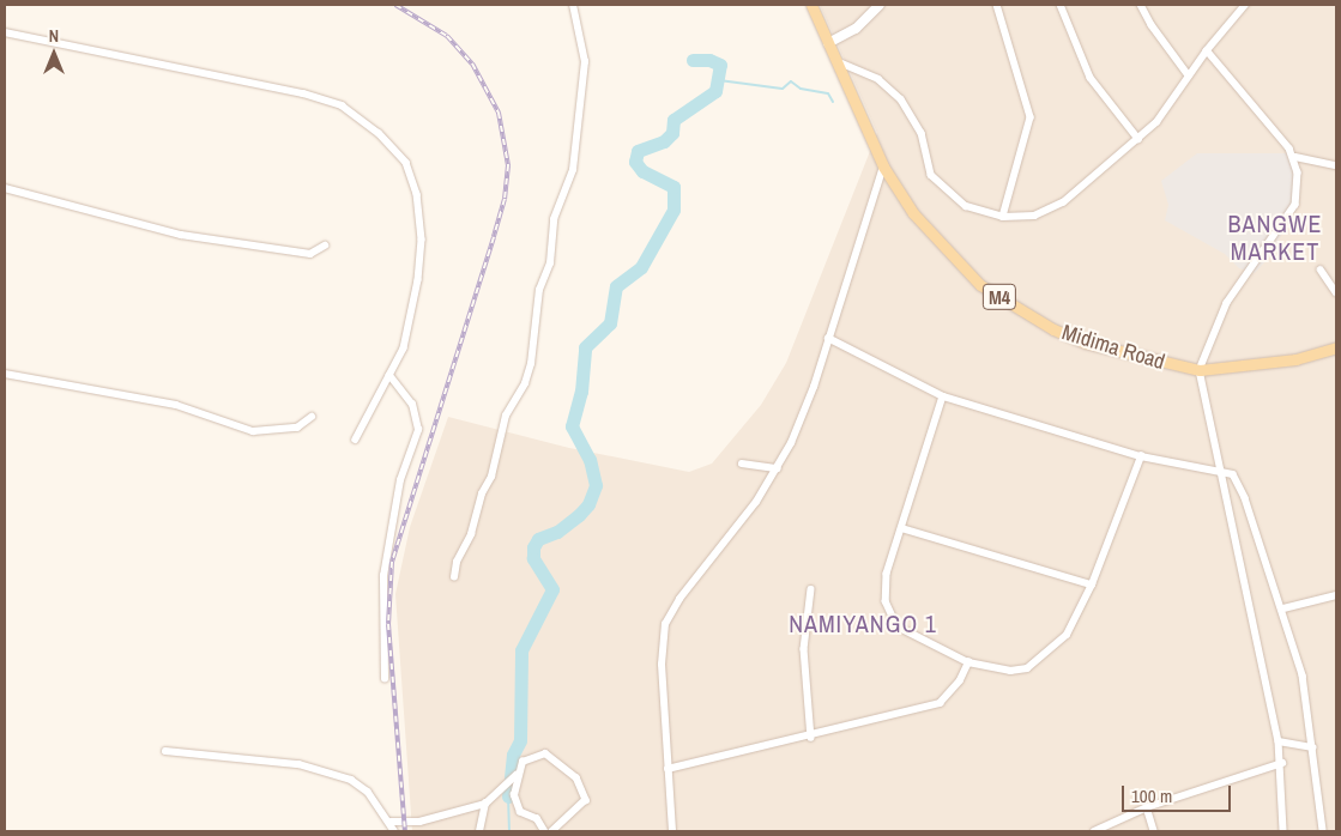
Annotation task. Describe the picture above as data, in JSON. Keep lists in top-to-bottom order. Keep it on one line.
{"streets":{"main road":["M4","Midima Road"]},"districts":["BANGWE MARKET","NAMIYANGO 1"],"scale_bar":"100 m","north":"top"}
